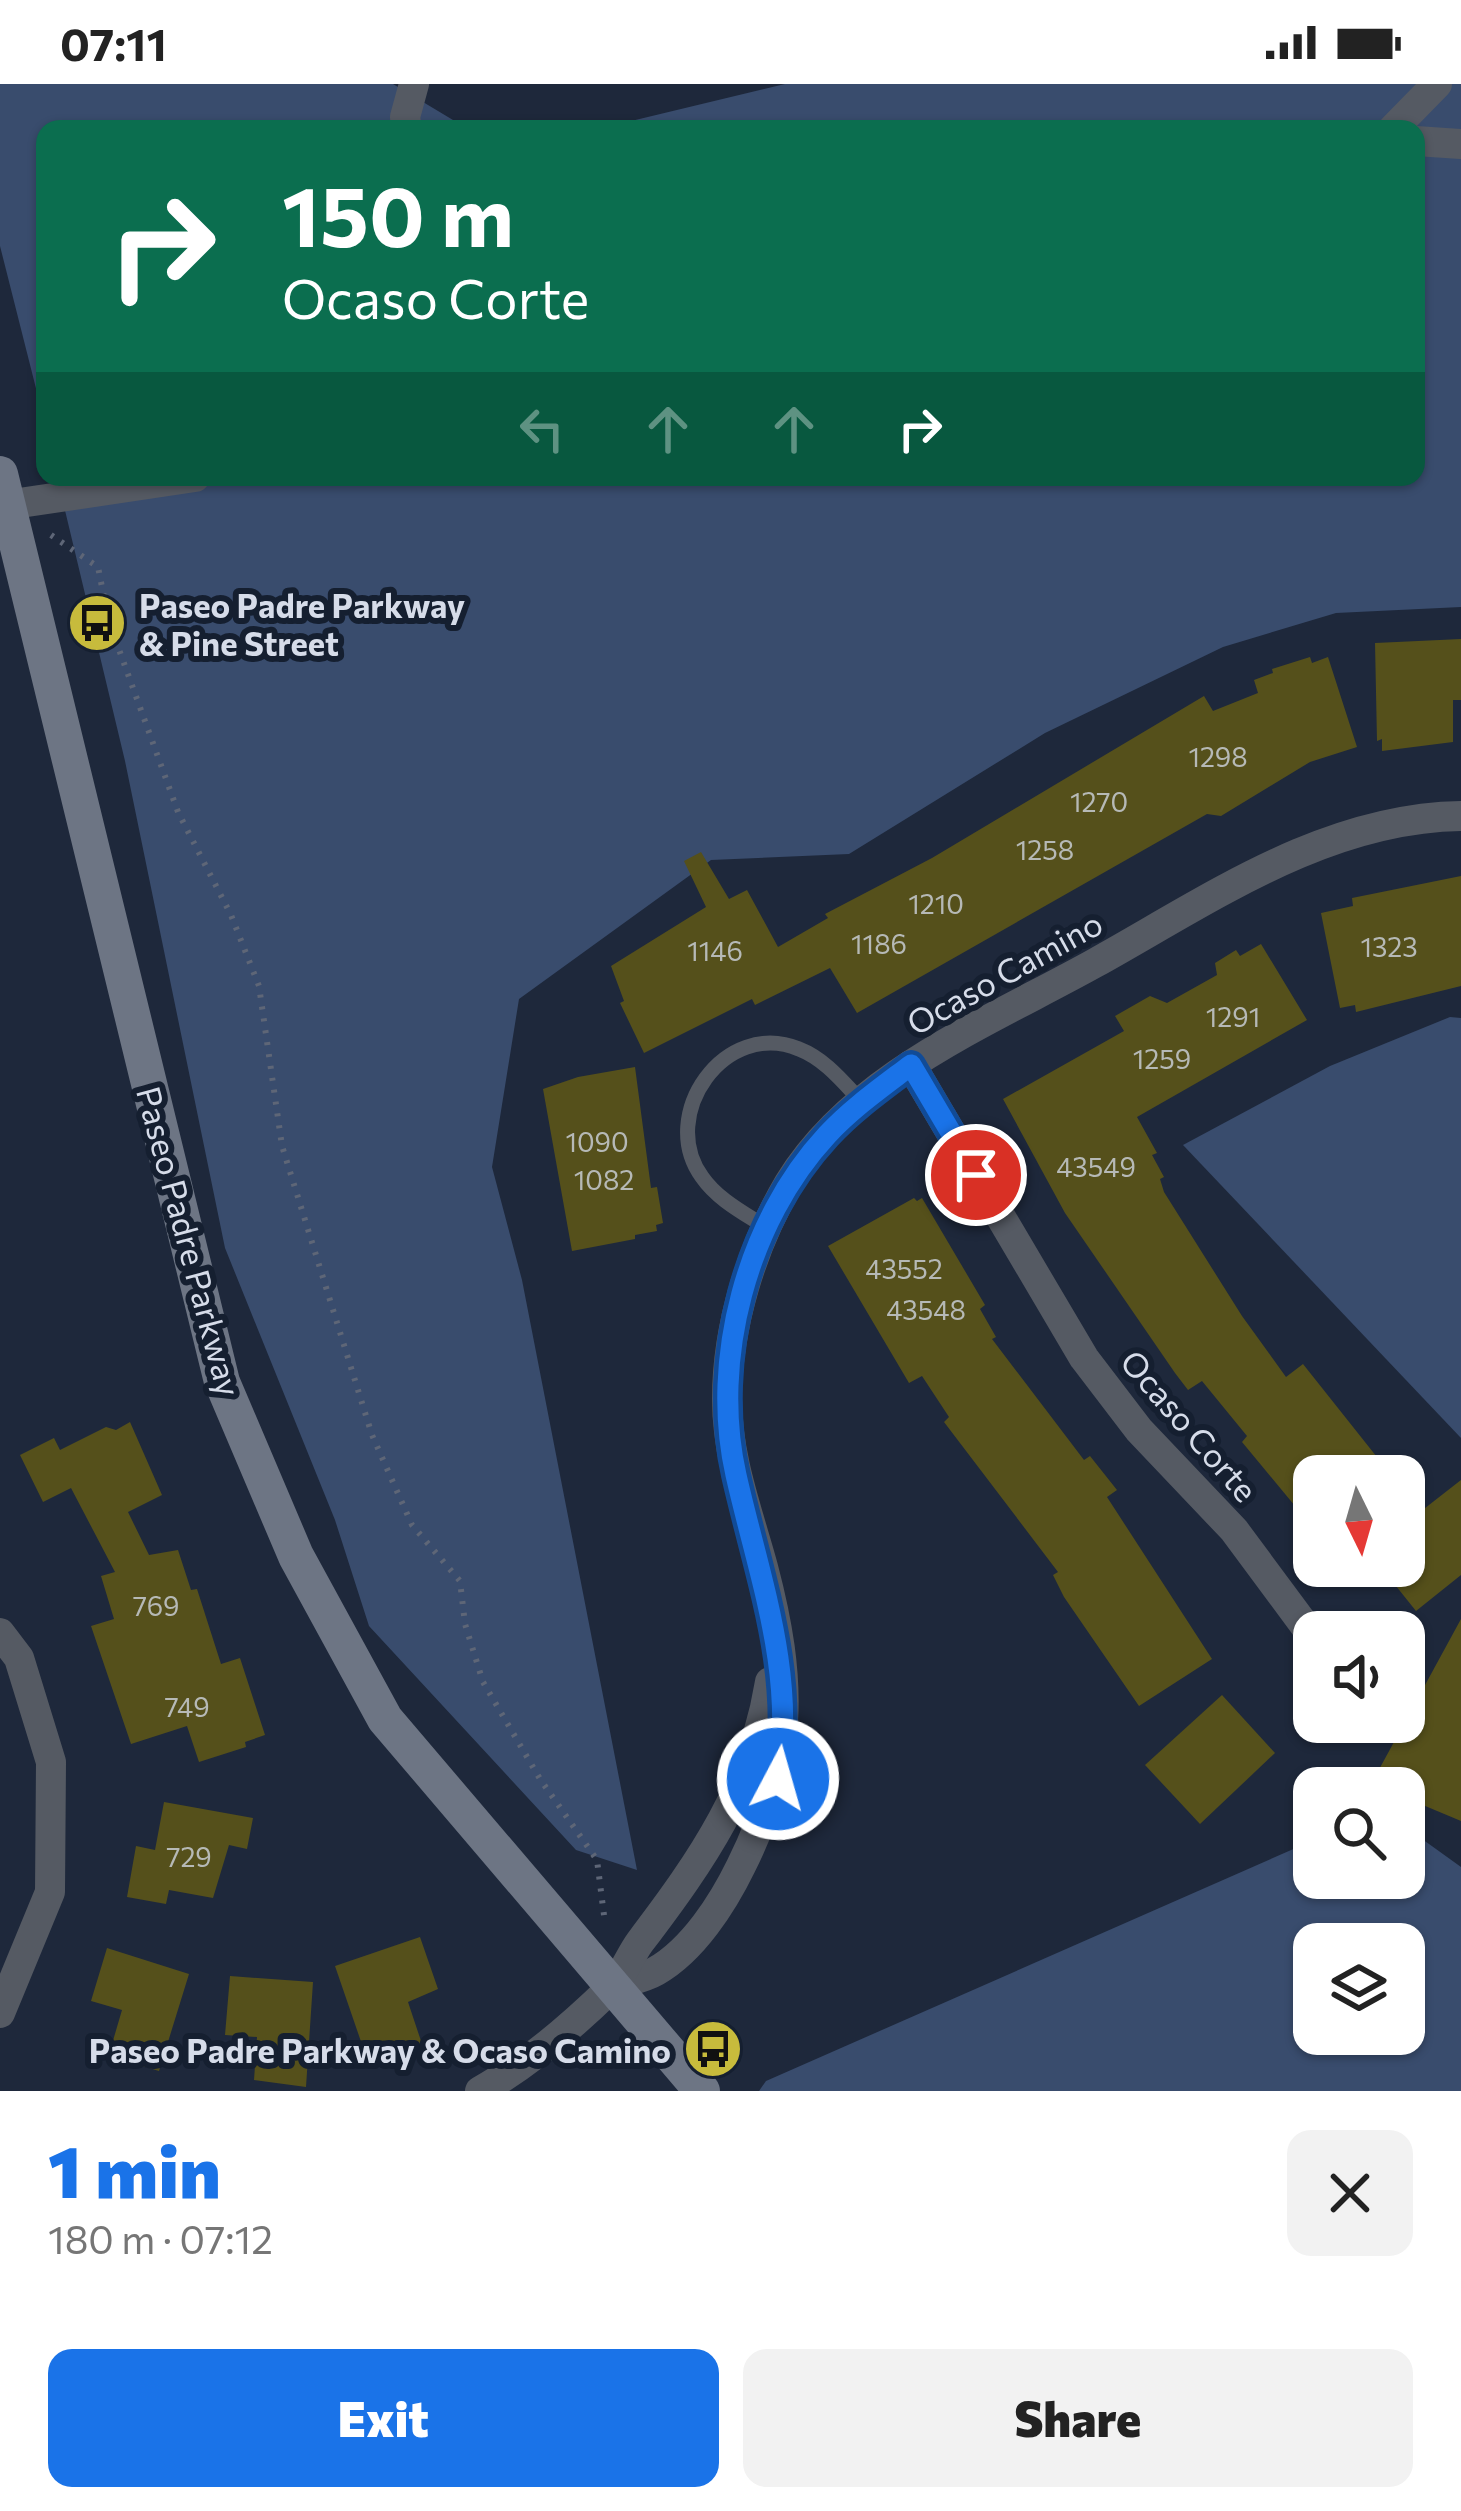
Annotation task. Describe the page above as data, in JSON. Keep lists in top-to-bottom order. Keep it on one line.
{"streets":{"main road":["Paseo Padre Parkway"],"street":["Ocaso Camino","Ocaso Corte"]},"crossings":[["Ocaso Camino","Paseo Padre Parkway"],["Ocaso Camino","Ocaso Corte"]],"places":{"bus stop":["Paseo Padre Parkway & Pine Street","Paseo Padre Parkway & Ocaso Camino"]},"house_numbers":["1298","1270","1258","1210","1186","1323","1146","1291","1259","1090","43549","1082","43552","43548","769","749","729"],"north":"bottom","page":{"status":"07:11","turn":["150 m","Ocaso Corte"],"heading":["1 min","180 m · 07:12"],"buttons":["Exit","Share"]}}
